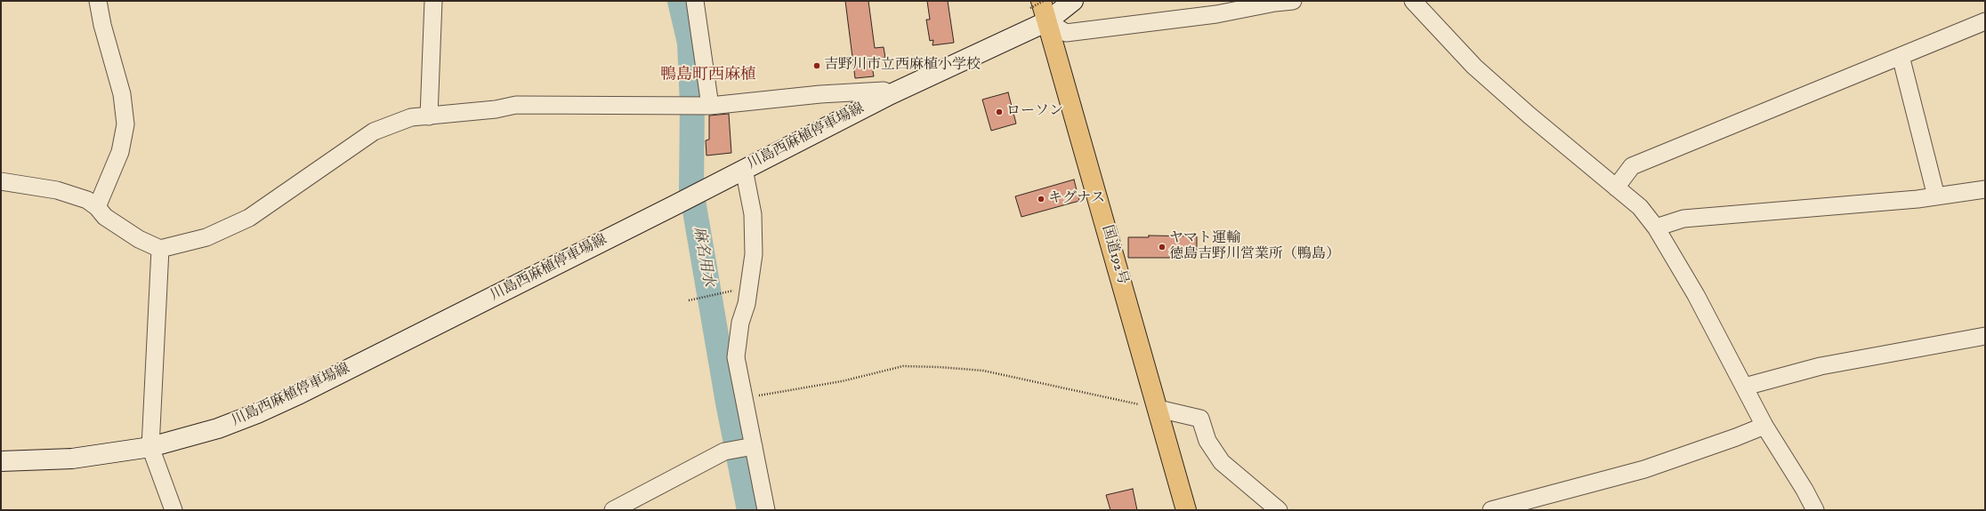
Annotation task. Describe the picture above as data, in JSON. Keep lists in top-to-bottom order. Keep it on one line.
{"streets":{"highway":["国道192号"],"main road":["川島西麻植停車場線"]},"crossings":[["川島西麻植停車場線","国道192号"]],"districts":["鴨島町西麻植"],"water":["麻名用水"],"places":["吉野川市立西麻植小学校","ローソン","キグナス","ヤマト運輸 徳島吉野川営業所（鴨島）"]}
